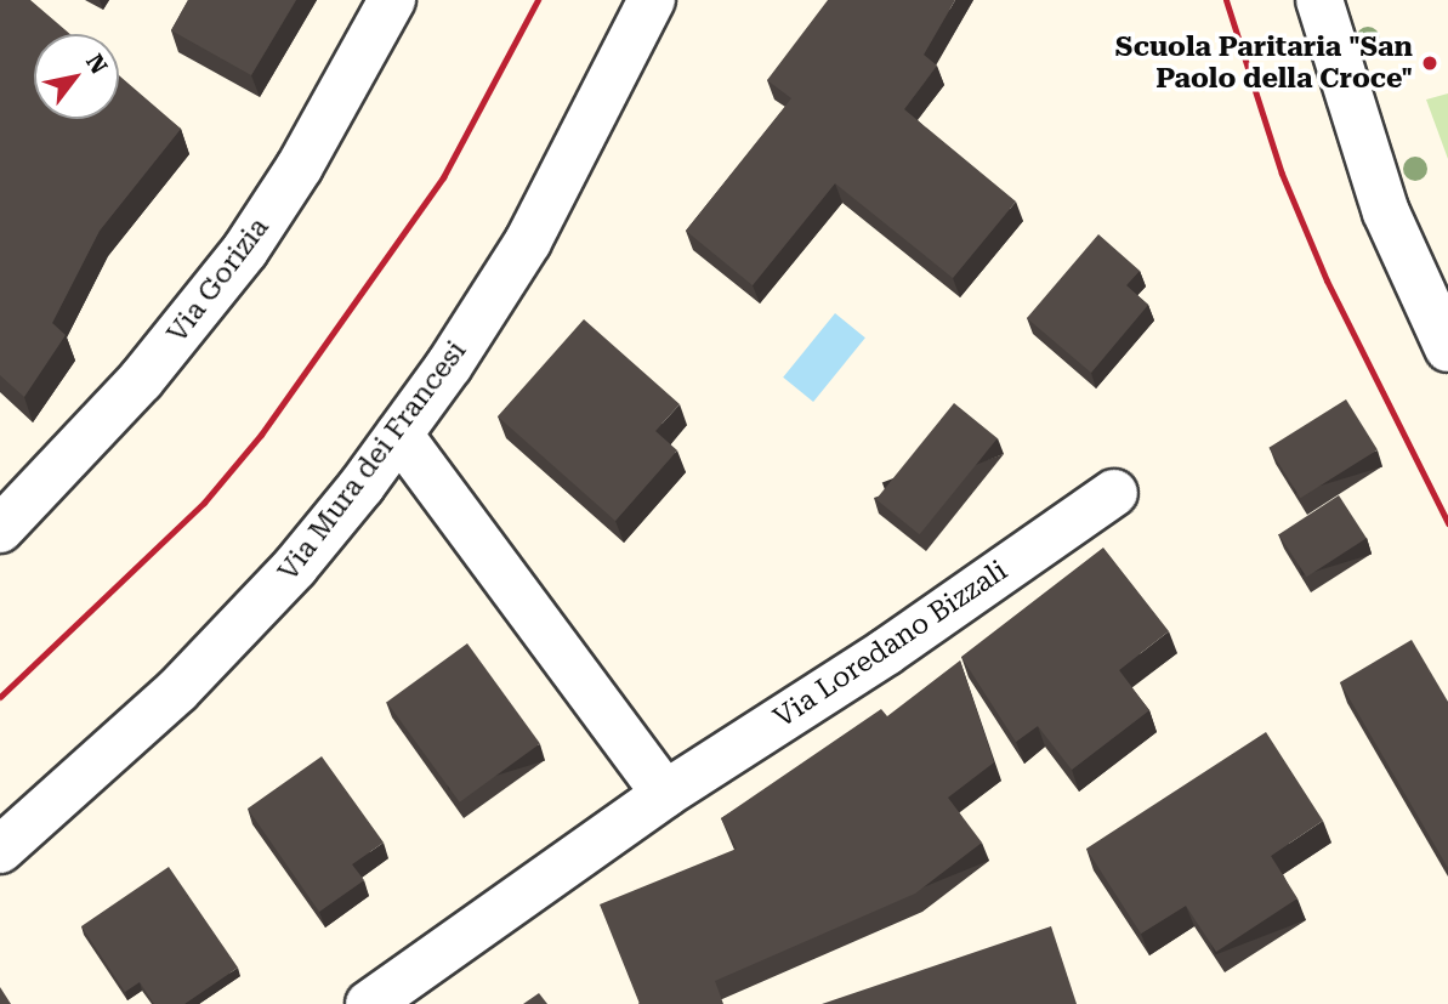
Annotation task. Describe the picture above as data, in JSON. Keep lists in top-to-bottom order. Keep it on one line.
{"streets":{"street":["Via Gorizia","Via Mura dei Francesi","Via Loredano Bizzali"]},"places":["Scuola Paritaria \"San Paolo della Croce\""],"north":"top right"}
